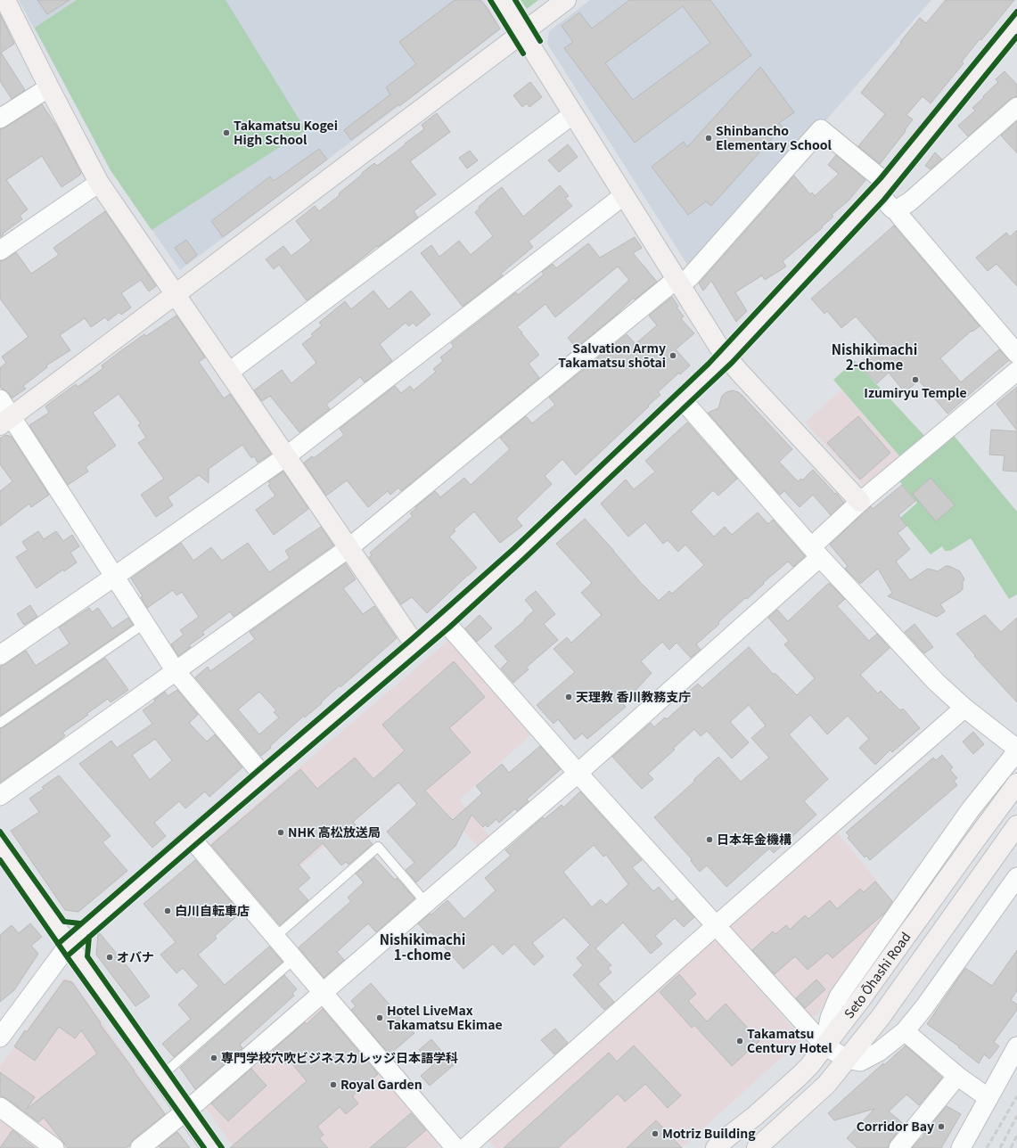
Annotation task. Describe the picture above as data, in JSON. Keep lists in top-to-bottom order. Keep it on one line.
{"streets":{"street":["Seto Ōhashi Road"]},"districts":["Nishikimachi 2-chome","Nishikimachi 1-chome"],"places":["Takamatsu Kogei High School","Shinbancho Elementary School","Salvation Army Takamatsu shōtai","Izumiryu Temple","天理教 香川教務支庁","NHK 高松放送局","日本年金機構","白川自転車店","オバナ","Hotel LiveMax Takamatsu Ekimae","Takamatsu Century Hotel","専門学校穴吹ビジネスカレッジ日本語学科","Royal Garden","Corridor Bay","Motriz Building"]}
